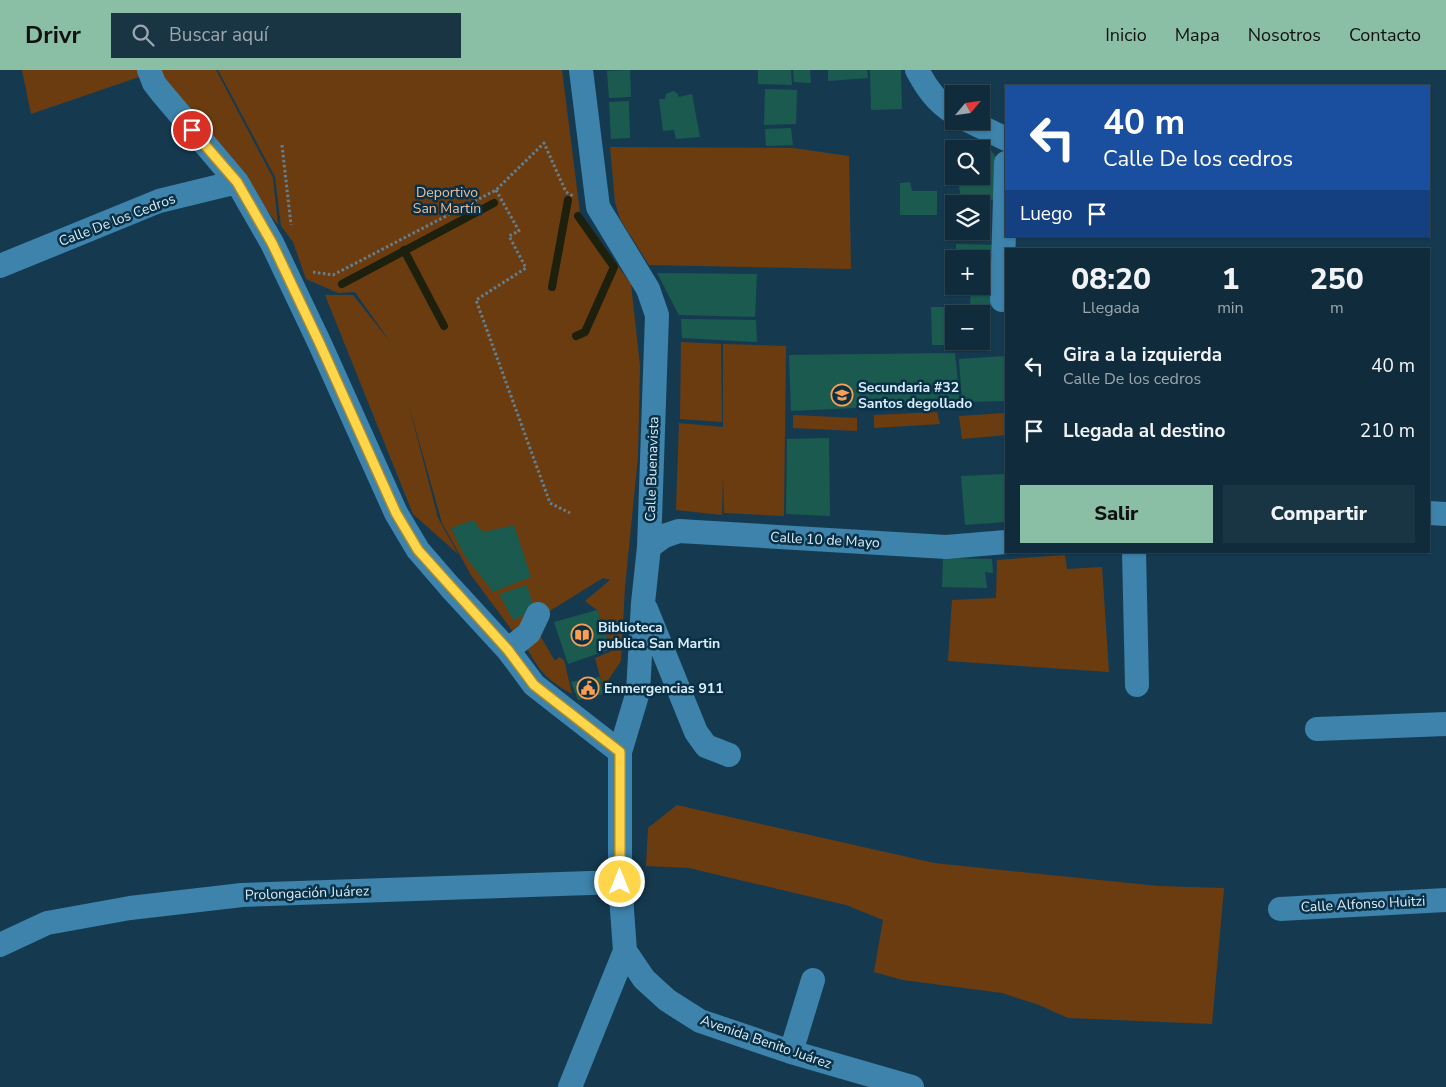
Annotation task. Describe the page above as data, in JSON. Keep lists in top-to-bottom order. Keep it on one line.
{"streets":{"street":["Calle De los Cedros","Calle Buenavista","Calle 10 de Mayo","Prolongación Juárez","Calle Alfonso Huitzi","Avenida Benito Juárez"]},"crossings":[["Calle Buenavista","Calle 10 de Mayo"],["Calle Buenavista","Prolongación Juárez"],["Calle Buenavista","Avenida Benito Juárez"],["Prolongación Juárez","Avenida Benito Juárez"]],"parks":["Deportivo San Martín"],"places":{"school or university":["Secundaria #32 Santos degollado"],"library":["Biblioteca publica San Martin"],"public building":["Enmergencias 911"]},"north":"top right","page":{"header":"Drivr","search":"Buscar aquí","nav":["Inicio","Mapa","Nosotros","Contacto"],"map_buttons":["+","−"],"turn":["40 m","Calle De los cedros"],"then":"Luego","eta":["08:20","Llegada","1","min","250","m"],"list":[{"name":"Gira a la izquierda","note":"Calle De los cedros","value":"40 m"},{"name":"Llegada al destino","value":"210 m"}],"buttons":["Salir","Compartir"]}}
